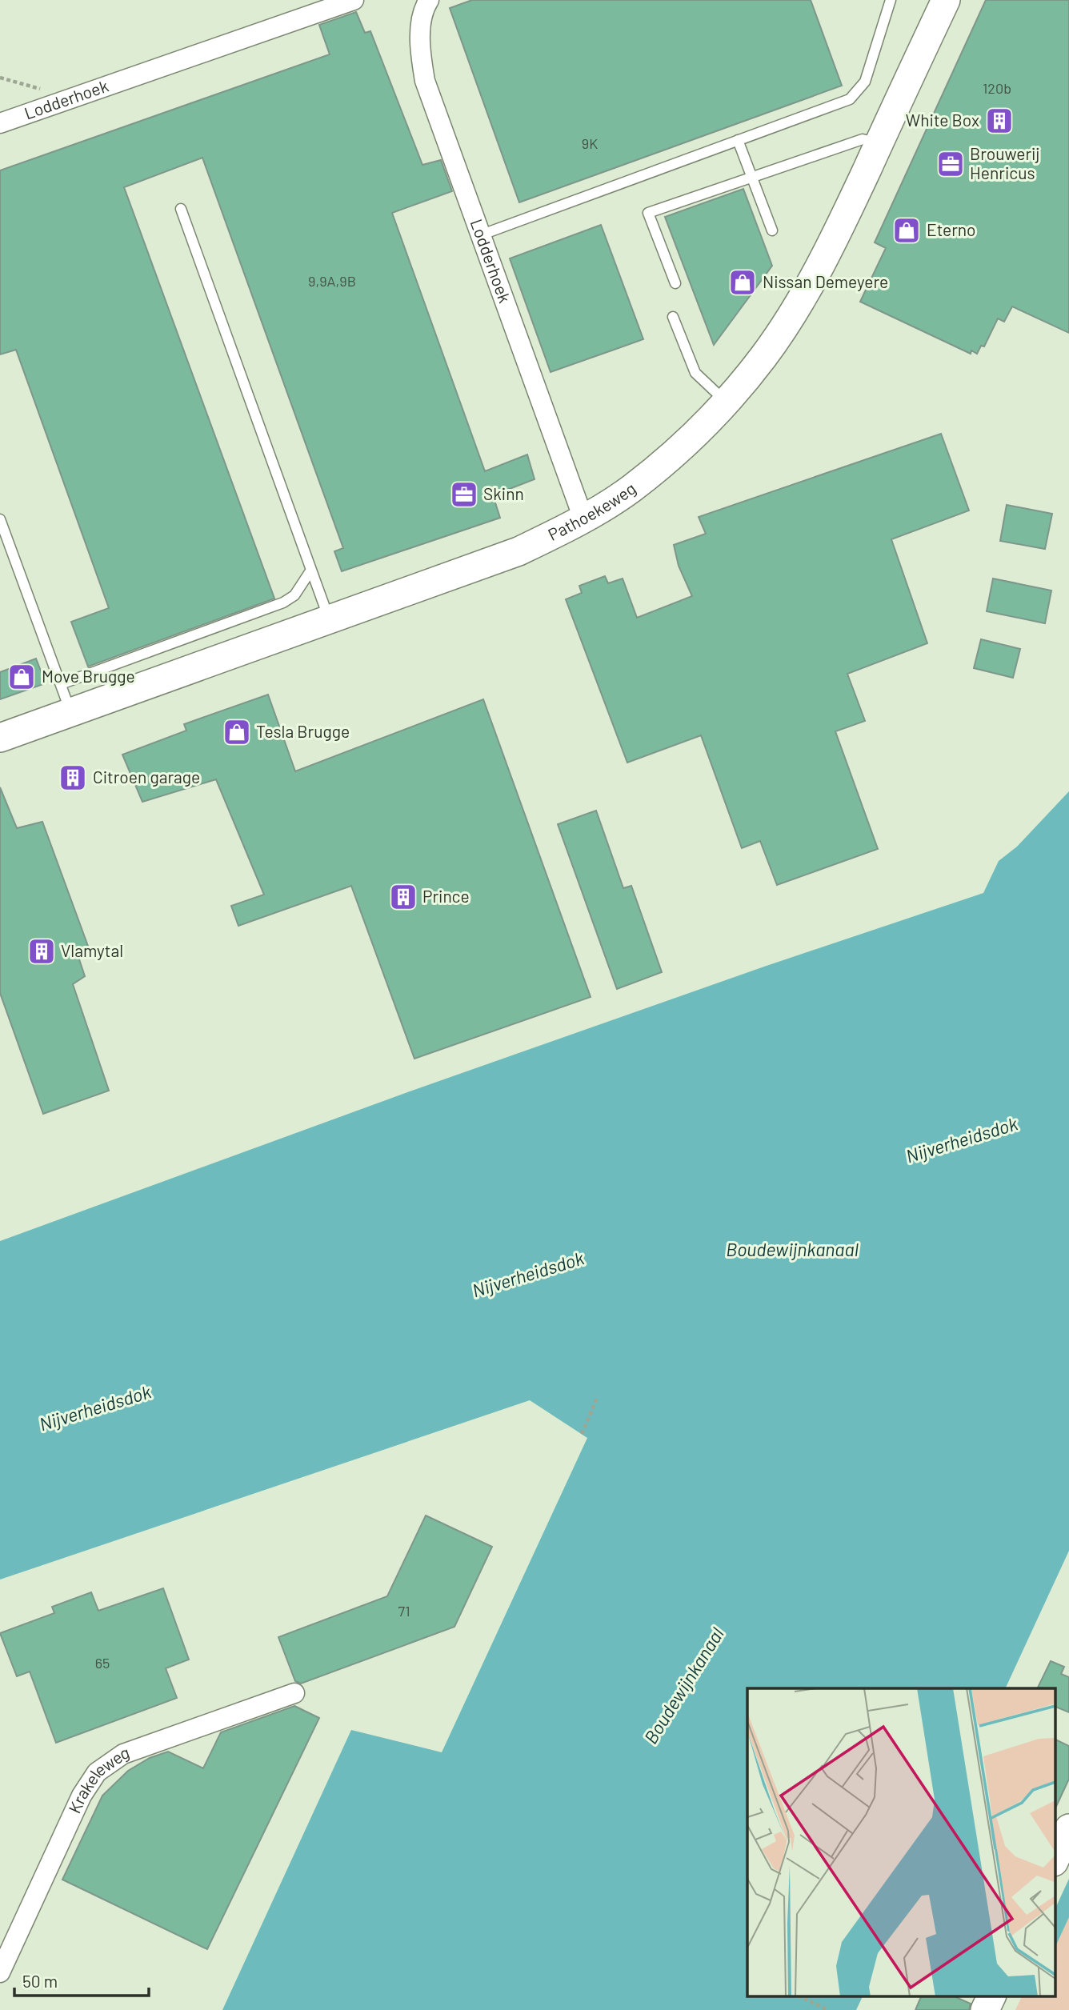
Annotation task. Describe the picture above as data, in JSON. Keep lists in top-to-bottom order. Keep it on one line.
{"streets":{"main road":["Pathoekeweg"],"street":["Lodderhoek","Krakeleweg"]},"crossings":[["Lodderhoek","Pathoekeweg"]],"water":["Nijverheidsdok","Boudewijnkanaal"],"places":{"building":["White Box","Citroen garage","Prince","Vlamytal"],"office":["Brouwerij Henricus","Skinn"],"shop":["Eterno","Nissan Demeyere","Move Brugge","Tesla Brugge"]},"house_numbers":["120b","9K","9,9A,9B","71","65"],"scale_bar":"50 m"}
